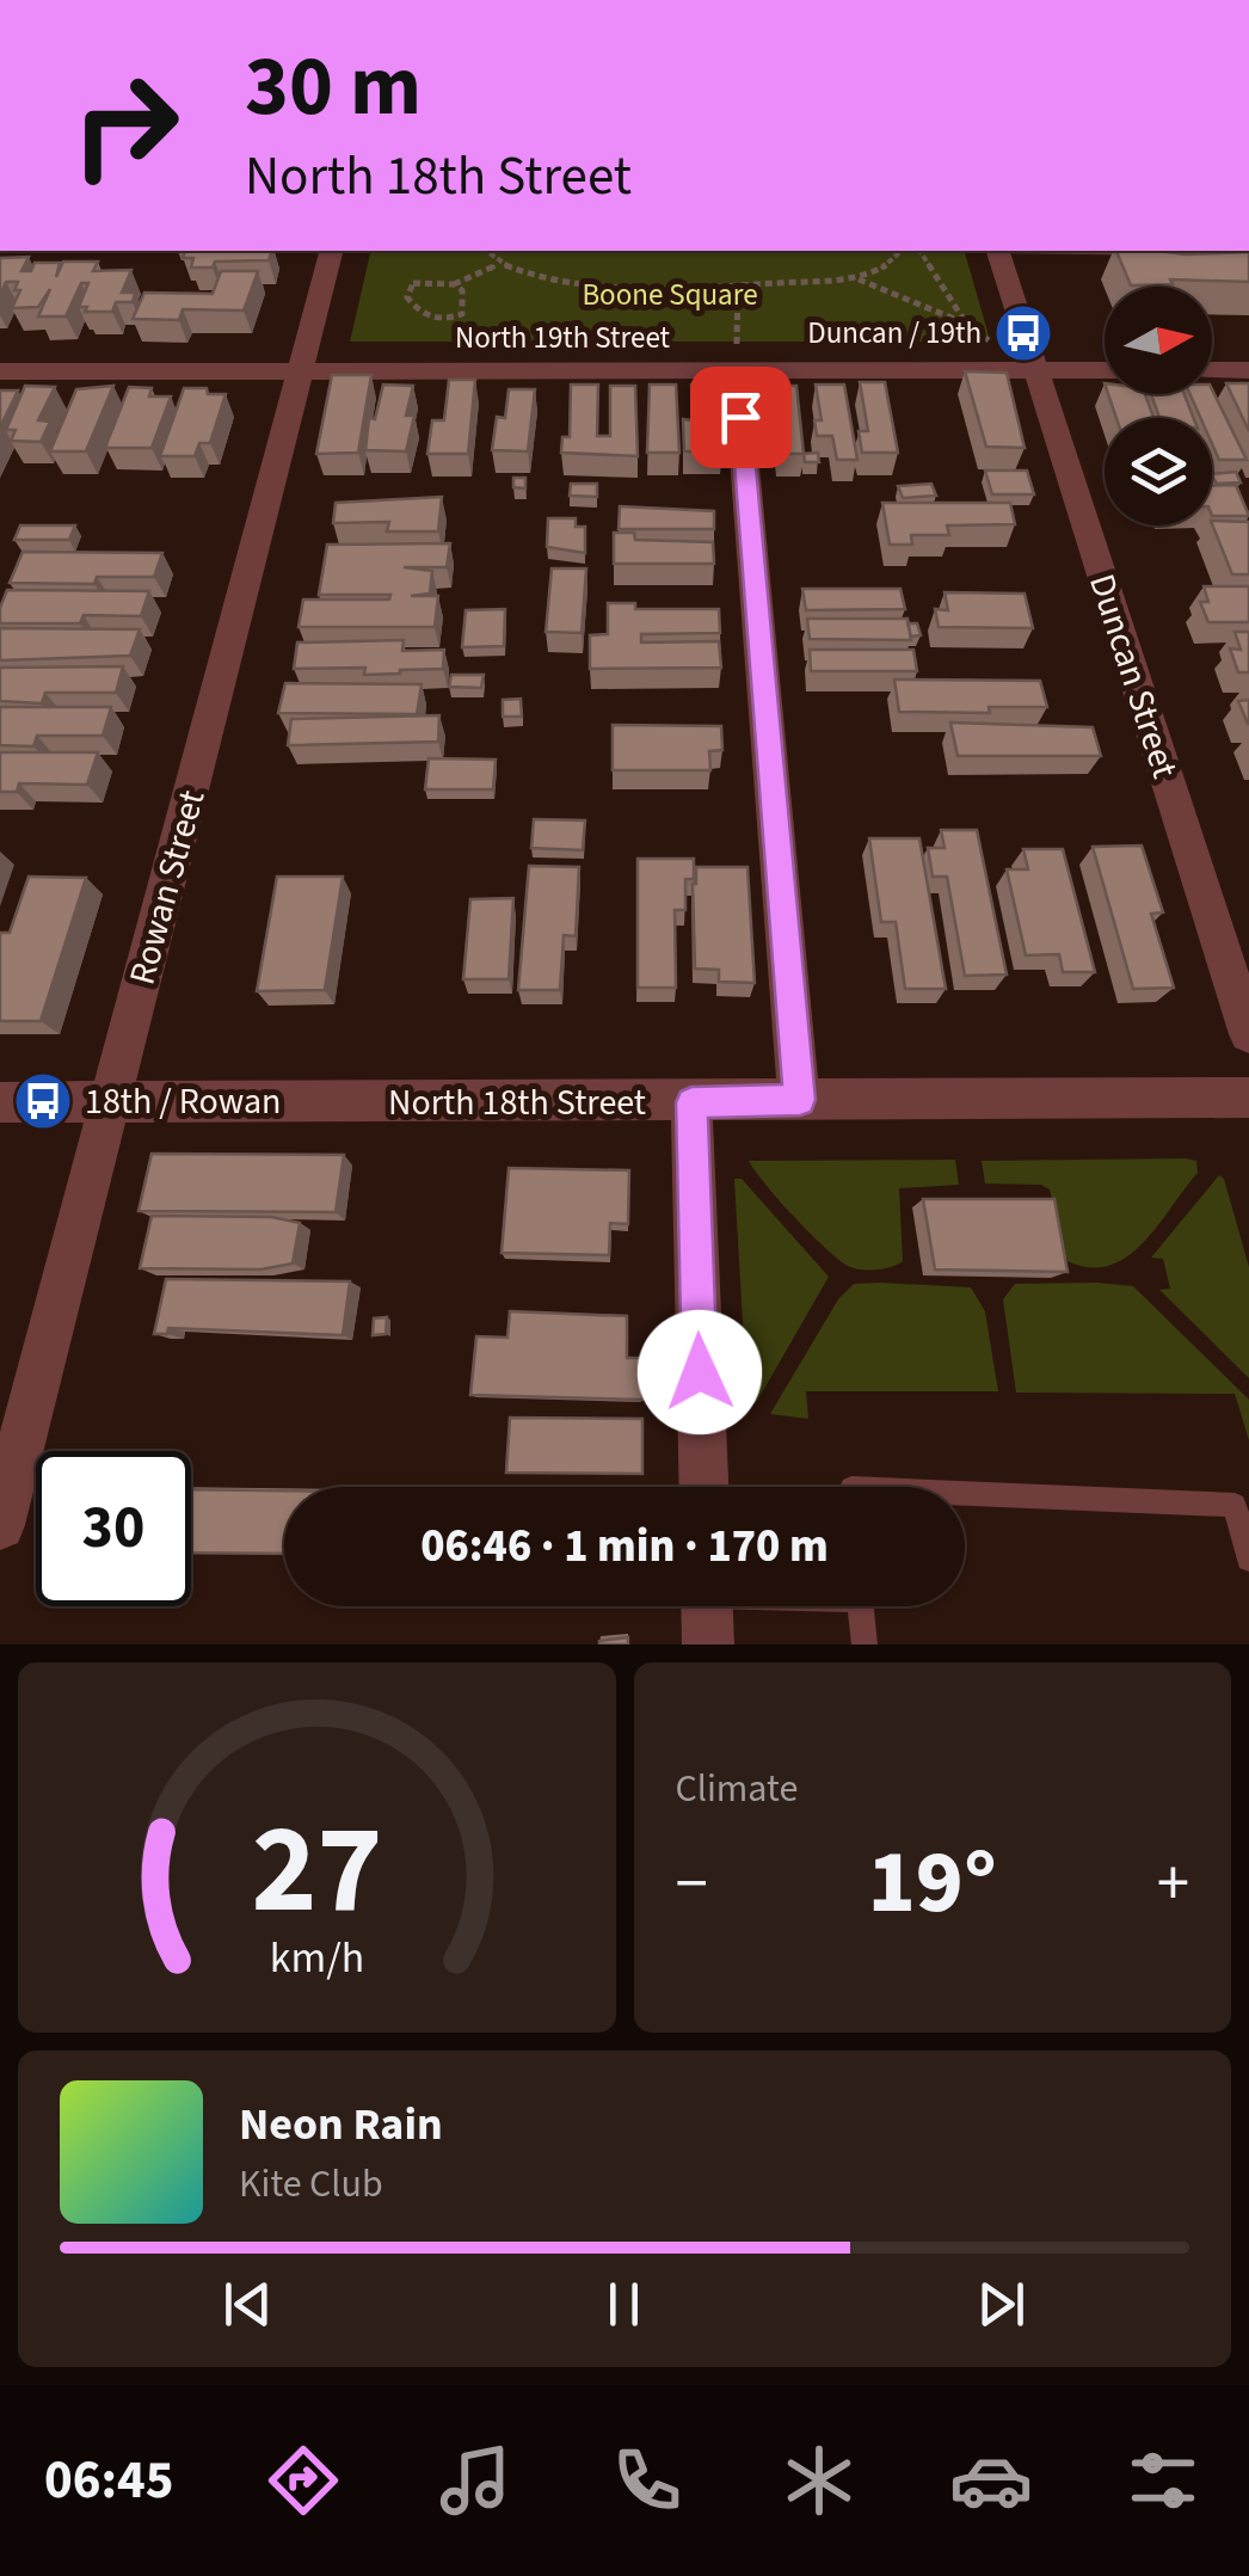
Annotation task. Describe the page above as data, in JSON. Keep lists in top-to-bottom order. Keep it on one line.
{"streets":{"street":["North 19th Street","Duncan Street","Rowan Street","North 18th Street"]},"crossings":[["North 19th Street","Duncan Street"],["North 19th Street","Rowan Street"],["Rowan Street","North 18th Street"]],"parks":["Boone Square"],"places":{"bus stop":["Duncan / 19th","18th / Rowan"]},"north":"right","page":{"turn":["30 m","North 18th Street"],"limit":"30","trip":"06:46 · 1 min · 170 m","tile":"Climate","heat":["−","19°","+"],"song":["Neon Rain","Kite Club"],"tabs":"06:45","gauge":["27","km/h"]}}
